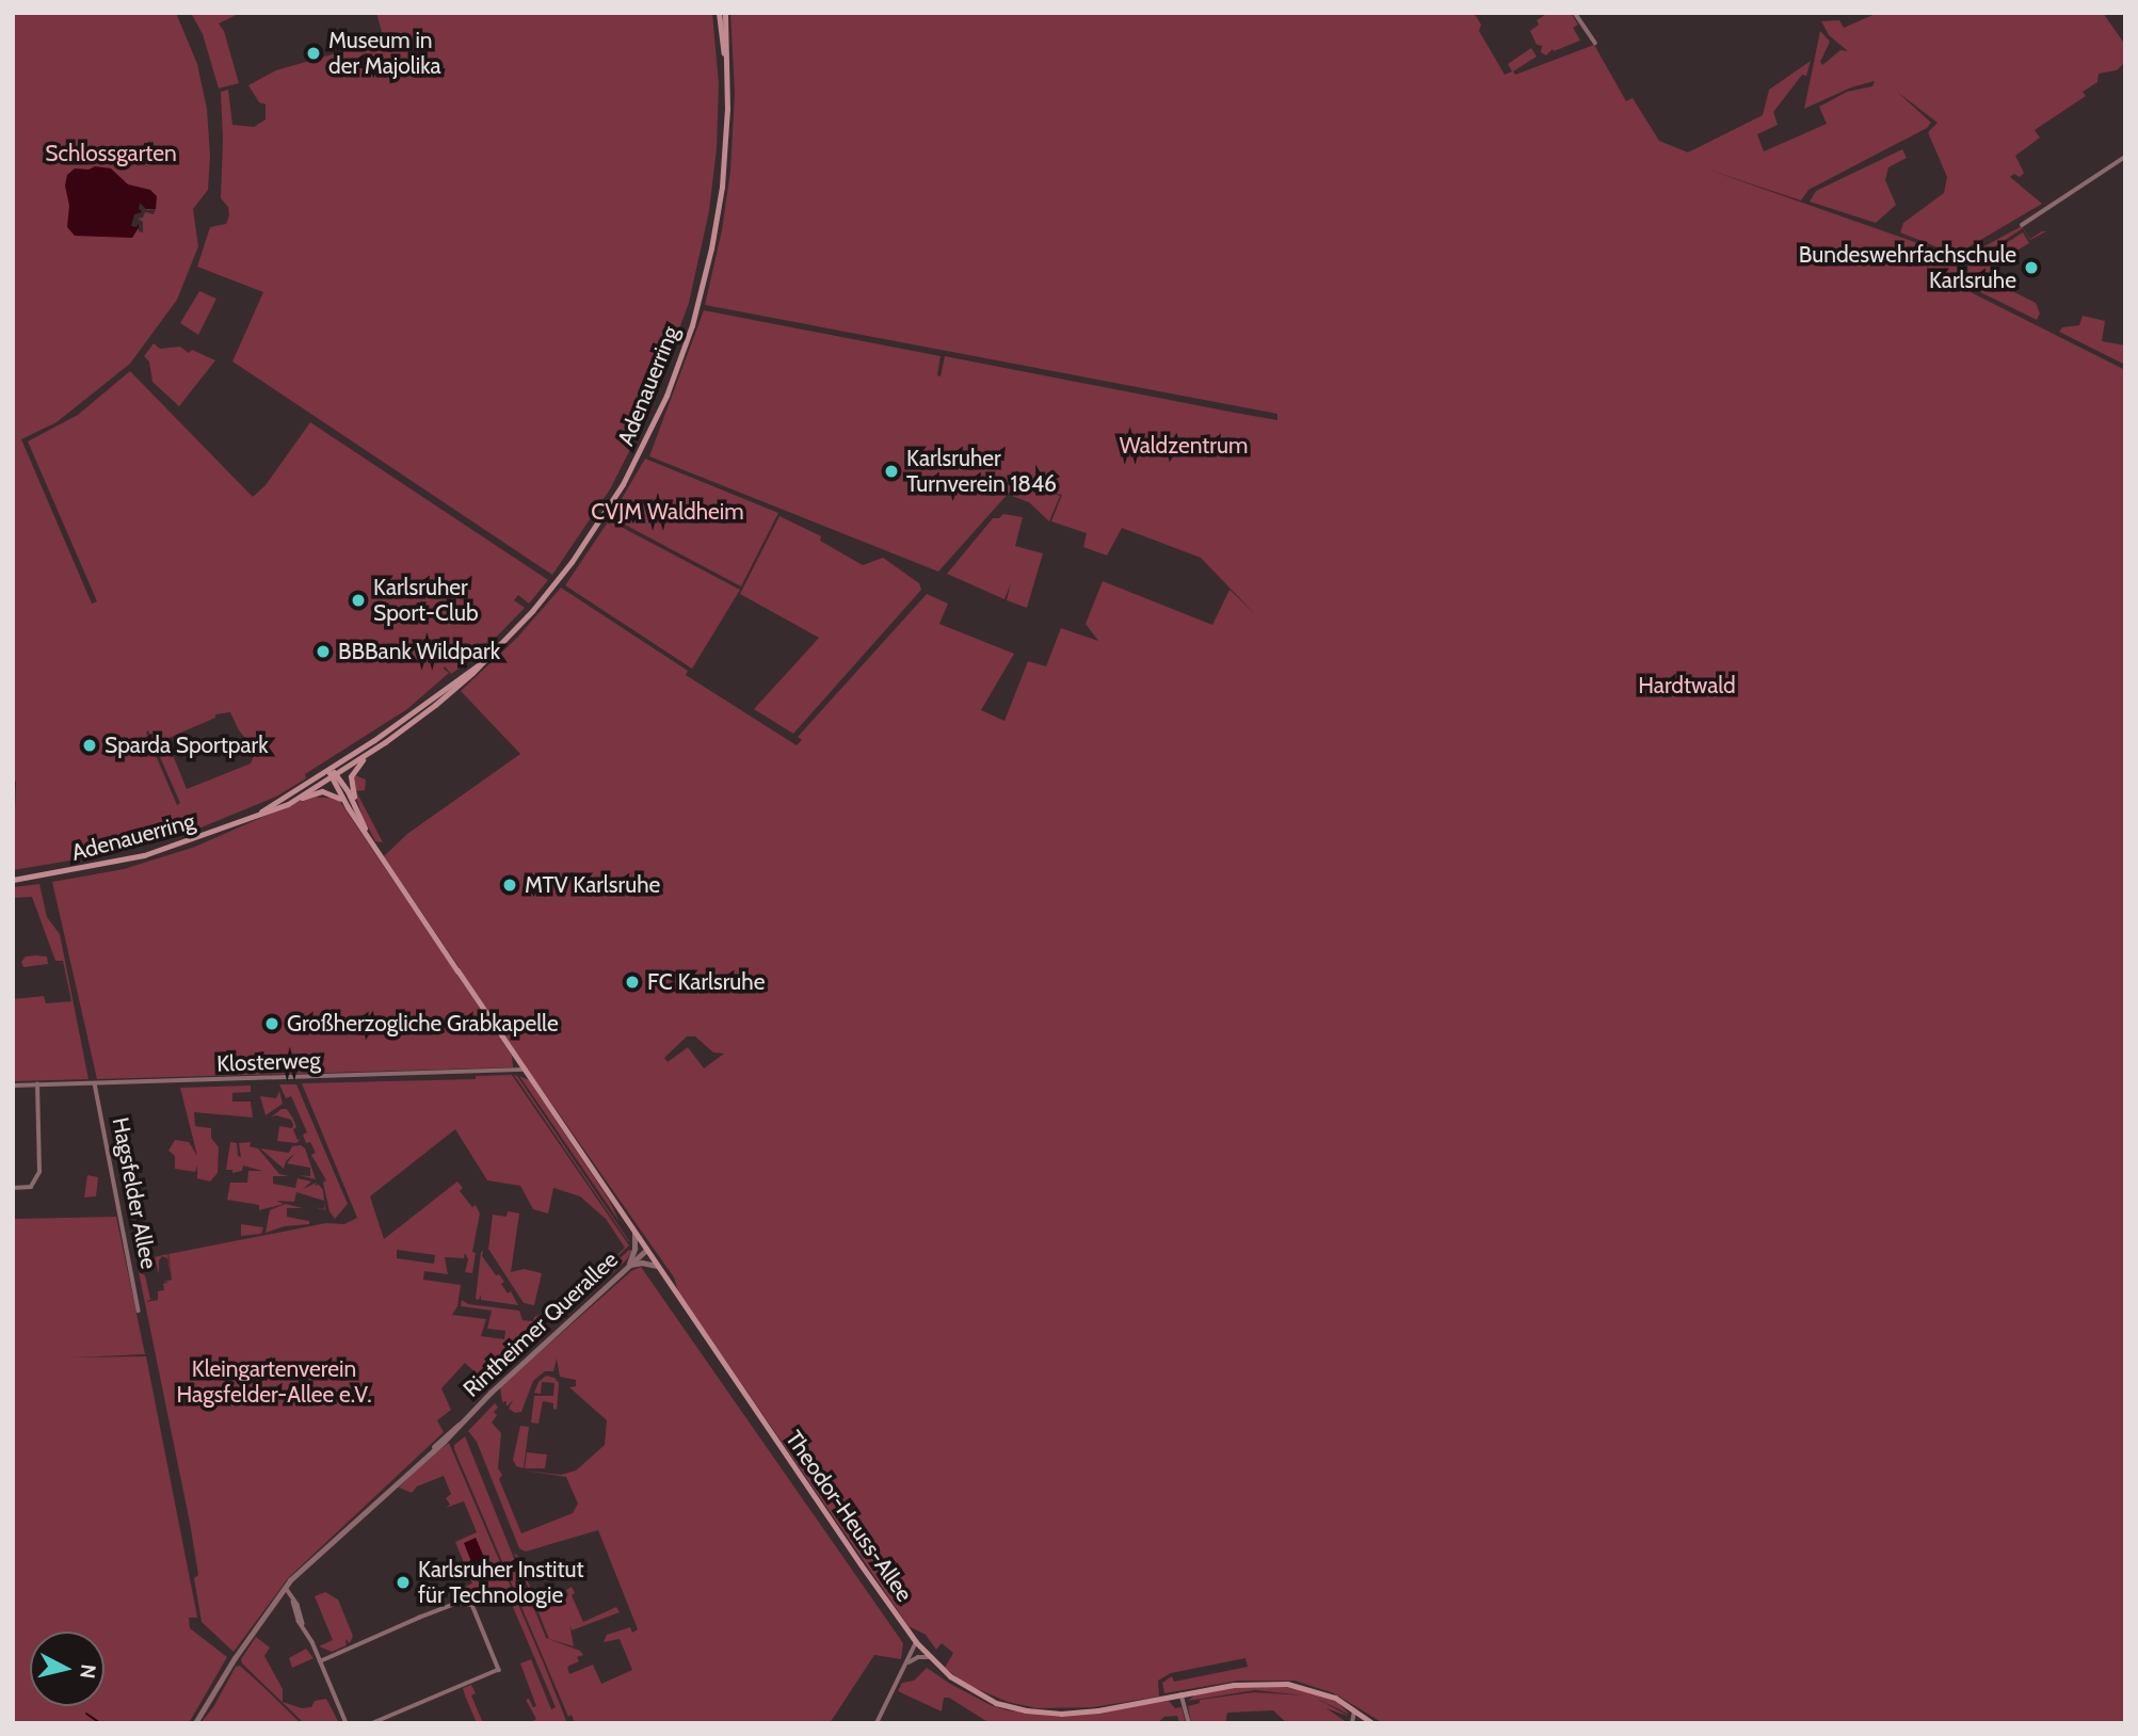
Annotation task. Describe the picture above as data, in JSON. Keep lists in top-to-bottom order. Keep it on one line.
{"streets":{"main road":["Adenauerring","Theodor-Heuss-Allee"],"street":["Klosterweg","Hagsfelder Allee","Rintheimer Querallee"]},"crossings":[["Adenauerring","Theodor-Heuss-Allee"],["Klosterweg","Hagsfelder Allee"],["Klosterweg","Theodor-Heuss-Allee"],["Rintheimer Querallee","Theodor-Heuss-Allee"]],"parks":["Schlossgarten","Waldzentrum","CVJM Waldheim","Hardtwald","Kleingartenverein Hagsfelder-Allee e.V."],"places":["Museum in der Majolika","Bundeswehrfachschule Karlsruhe","Karlsruher Turnverein 1846","Karlsruher Sport-Club","BBBank Wildpark","Sparda Sportpark","MTV Karlsruhe","FC Karlsruhe","Großherzogliche Grabkapelle","Karlsruher Institut für Technologie"],"north":"right"}
